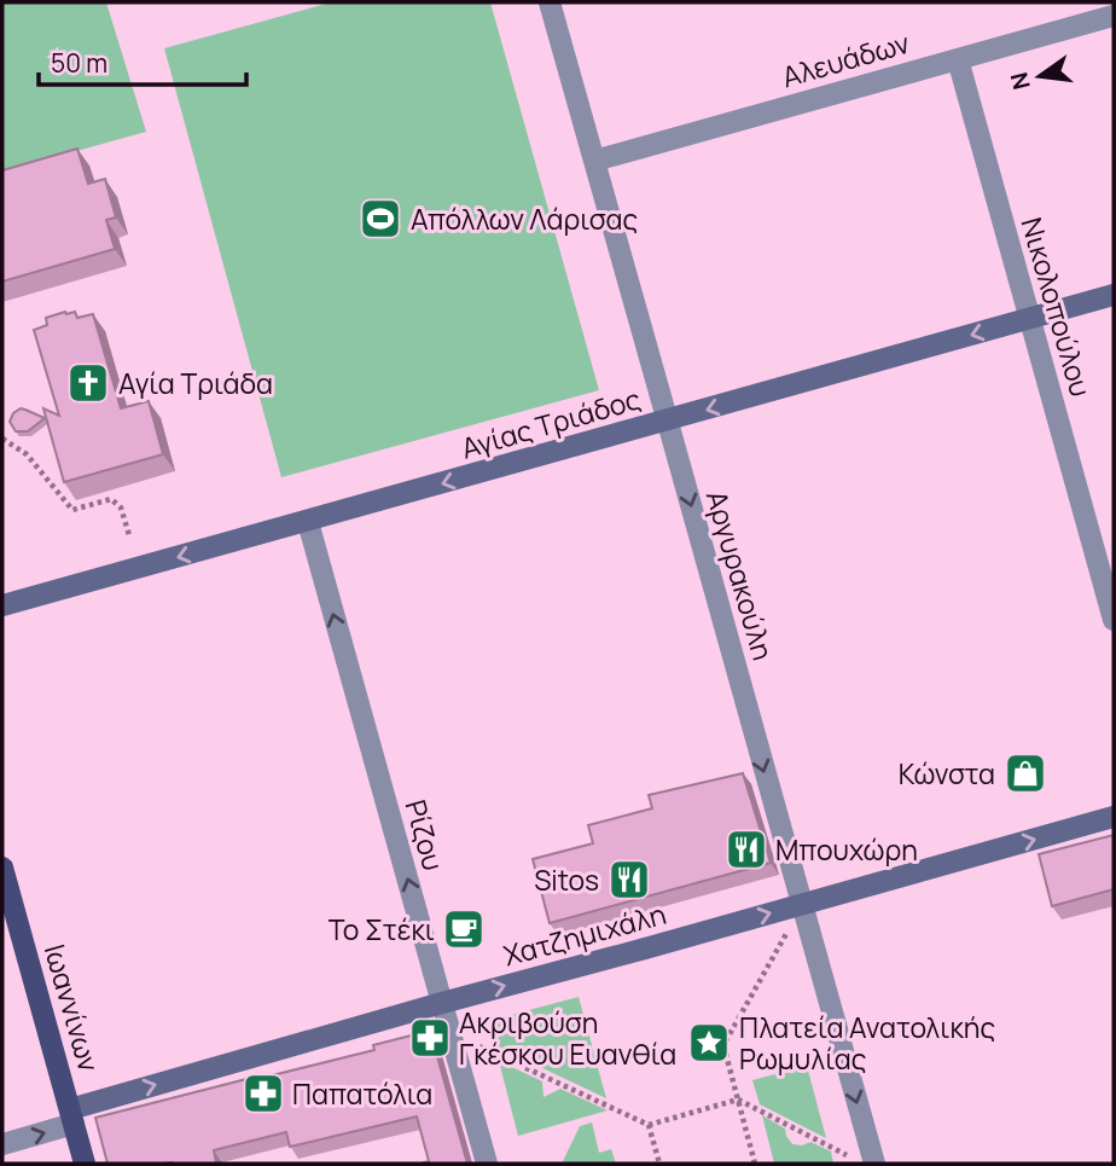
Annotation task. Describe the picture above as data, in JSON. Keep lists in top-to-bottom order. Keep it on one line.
{"streets":{"main road":["Ιωαννίνων"],"street":["Αλευάδων","Νικολοπούλου","Αγίας Τριάδος","Αργυρακούλη","Ρίζου","Χατζημιχάλη"]},"crossings":[["Αλευάδων","Νικολοπούλου"],["Αλευάδων","Αργυρακούλη"],["Νικολοπούλου","Αγίας Τριάδος"],["Αγίας Τριάδος","Αργυρακούλη"],["Αγίας Τριάδος","Ρίζου"],["Αργυρακούλη","Χατζημιχάλη"],["Ρίζου","Χατζημιχάλη"],["Χατζημιχάλη","Ιωαννίνων"]],"one_way":["Αγίας Τριάδος","Αργυρακούλη","Ρίζου","Χατζημιχάλη"],"places":{"sports":["Απόλλων Λάρισας"],"church":["Αγία Τριάδα"],"shop":["Κώνστα"],"restaurant":["Μπουχώρη","Sitos"],"cafe":["Το Στέκι"],"pharmacy":["Ακριβούση Γκέσκου Ευανθία","Παπατόλια"],"place":["Πλατεία Ανατολικής Ρωμυλίας"]},"scale_bar":"50 m","north":"left"}
